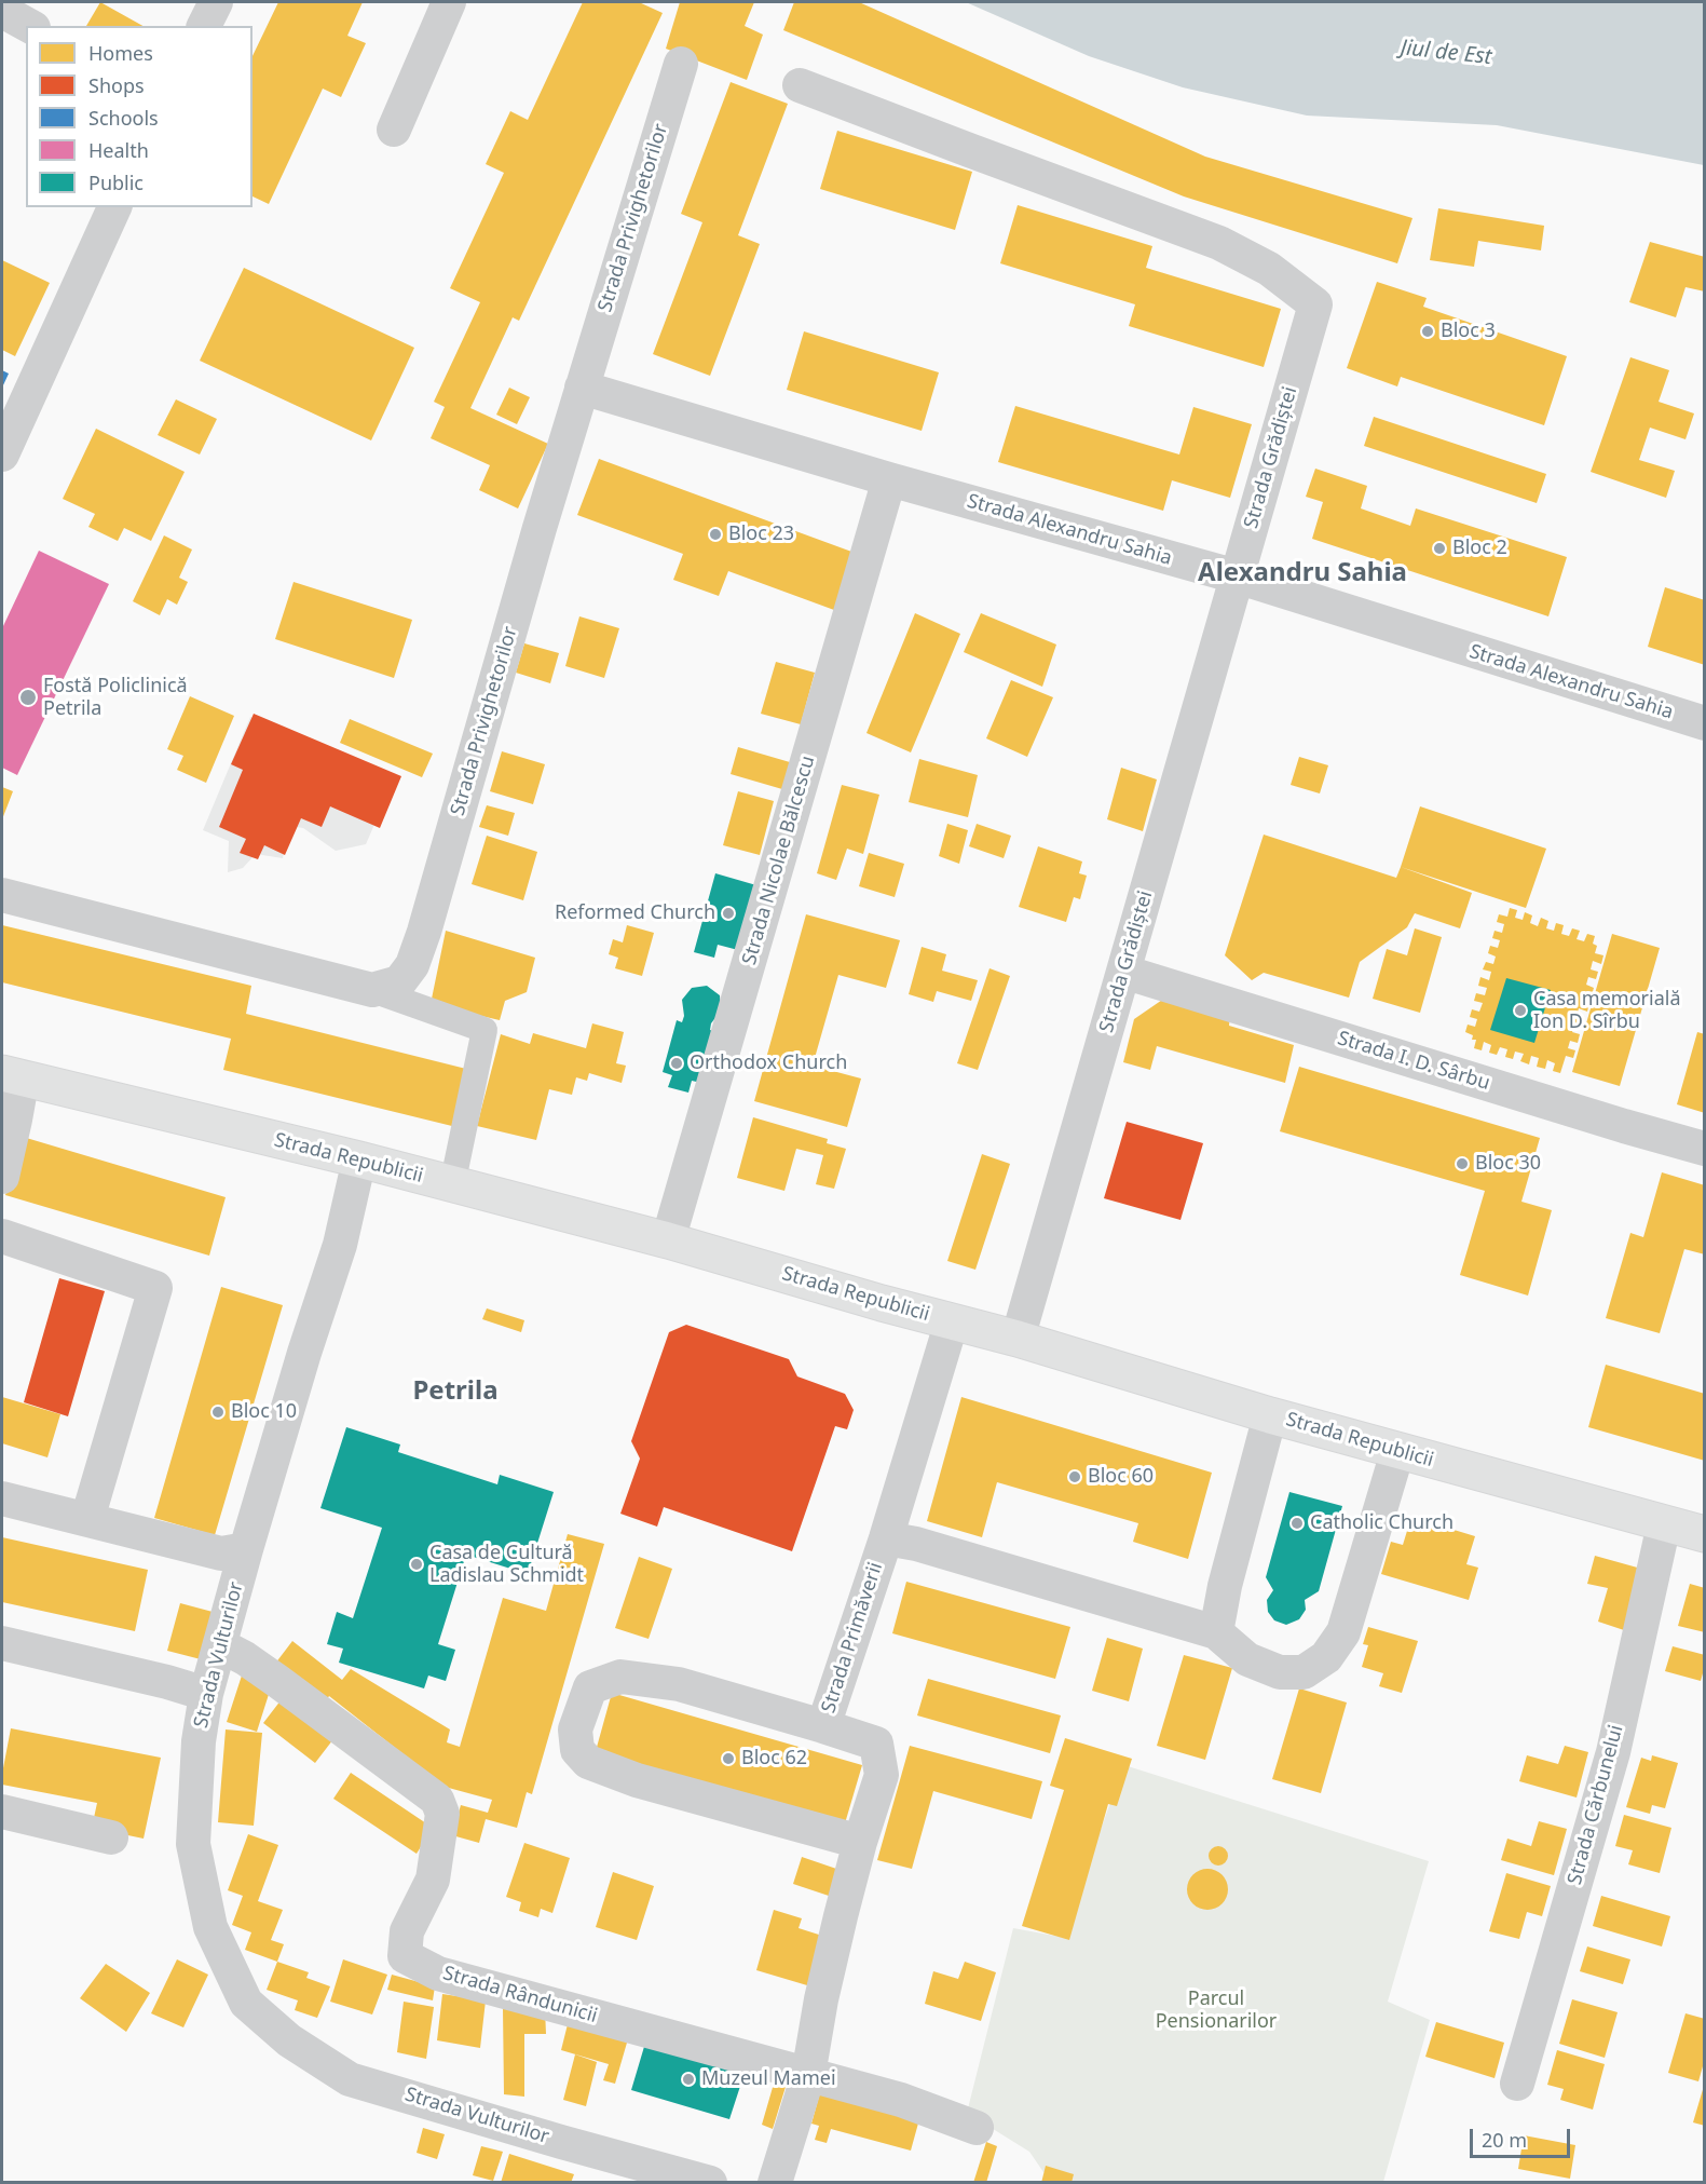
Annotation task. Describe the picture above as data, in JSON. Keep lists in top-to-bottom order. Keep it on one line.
{"streets":{"main road":["Strada Republicii"],"street":["Strada Privighetorilor","Strada Grădiștei","Strada Alexandru Sahia","Strada Nicolae Bălcescu","Strada I. D. Sârbu","Strada Primăverii","Strada Vulturilor","Strada Cărbunelui","Strada Rândunicii"]},"crossings":[["Strada Privighetorilor","Strada Alexandru Sahia"],["Strada Grădiștei","Strada Alexandru Sahia"],["Strada Grădiștei","Strada I. D. Sârbu"],["Strada Grădiștei","Strada Republicii"],["Strada Alexandru Sahia","Strada Nicolae Bălcescu"],["Strada Nicolae Bălcescu","Strada Republicii"],["Strada Republicii","Strada Primăverii"],["Strada Republicii","Strada Vulturilor"],["Strada Republicii","Strada Cărbunelui"],["Strada Primăverii","Strada Rândunicii"],["Strada Vulturilor","Strada Rândunicii"]],"districts":["Alexandru Sahia","Petrila"],"water":["Jiul de Est"],"parks":["Parcul Pensionarilor"],"places":["Bloc 3","Bloc 23","Bloc 2","Fostă Policlinică Petrila","Reformed Church","Casa memorială Ion D. Sîrbu","Orthodox Church","Bloc 30","Bloc 10","Bloc 60","Catholic Church","Casa de Cultură Ladislau Schmidt","Bloc 62","Muzeul Mamei"],"legend":["Homes","Shops","Schools","Health","Public"],"scale_bar":"20 m"}
